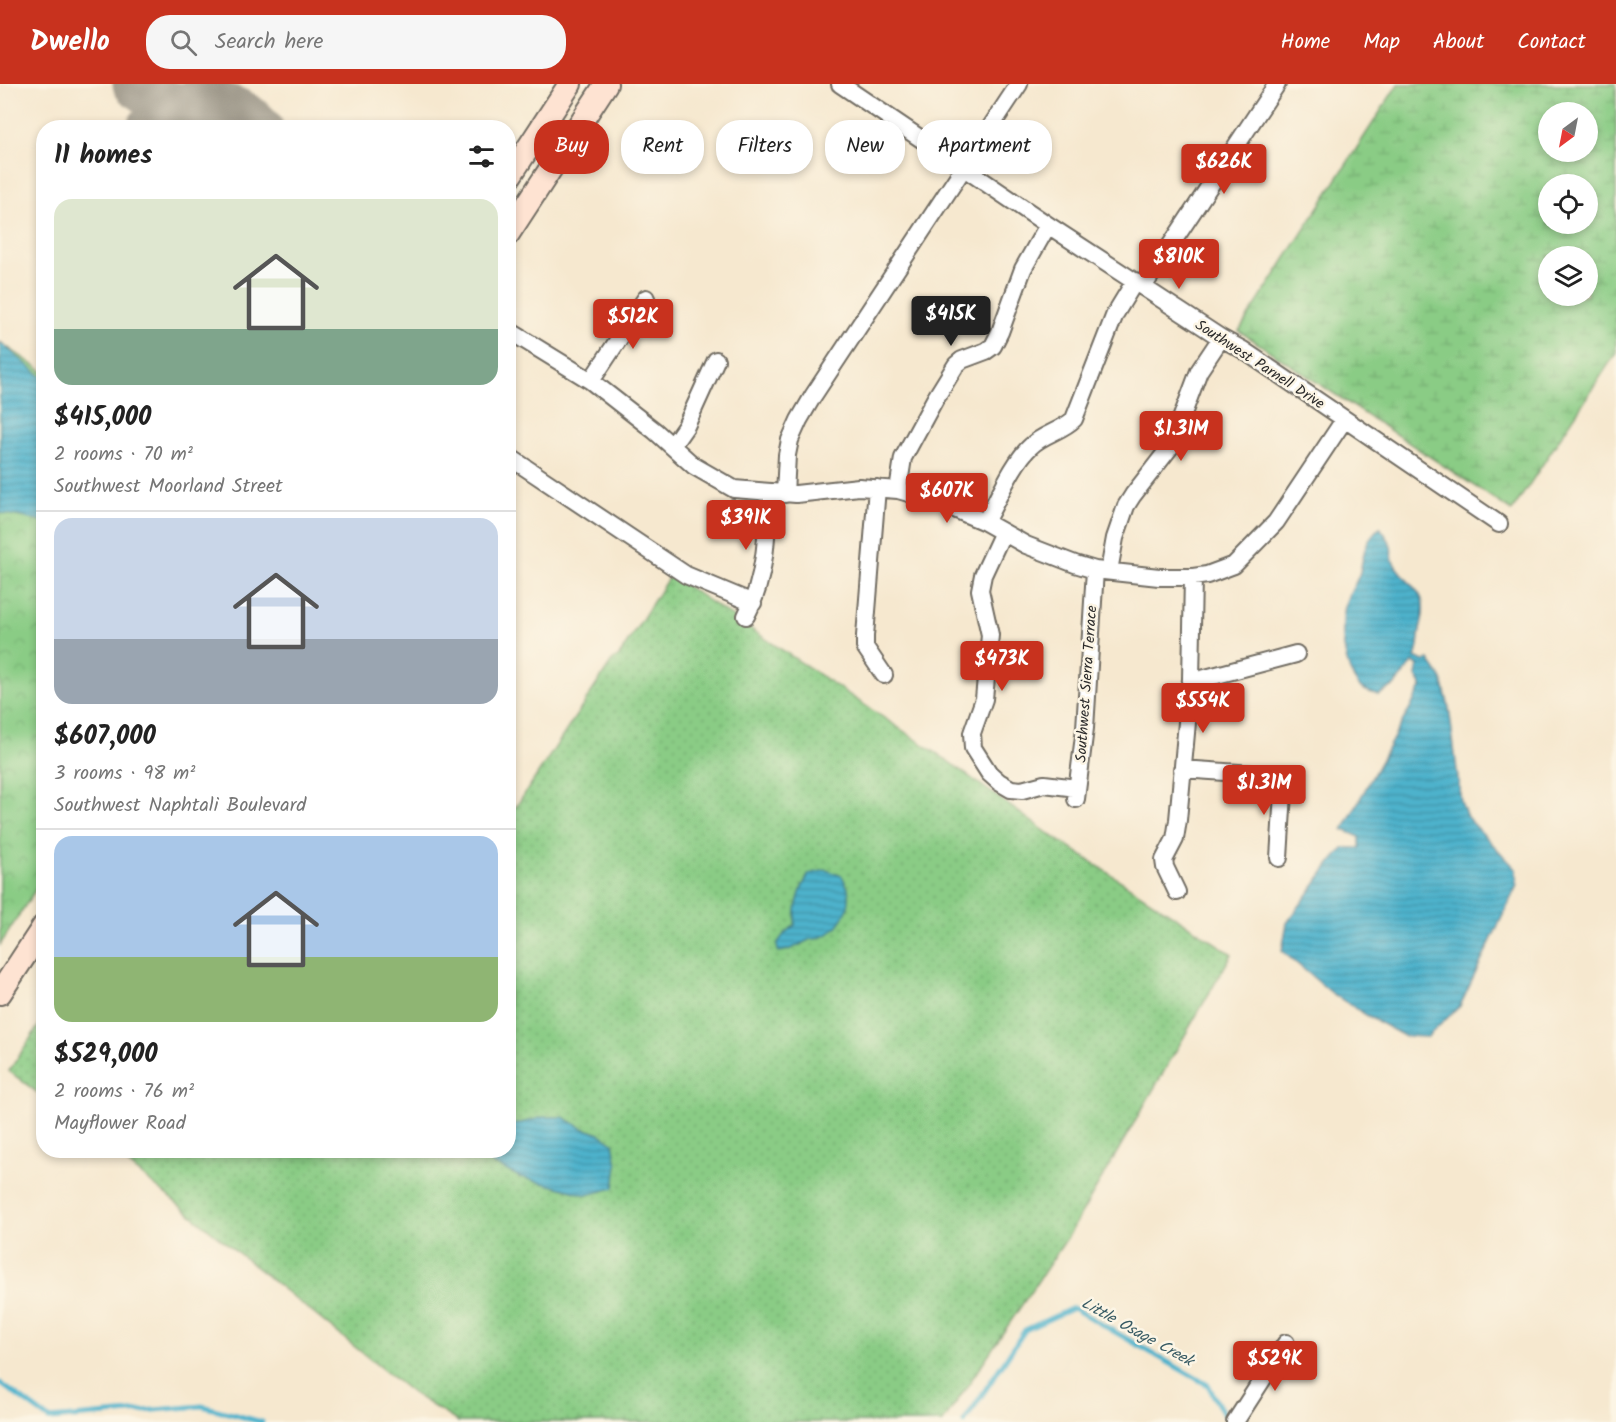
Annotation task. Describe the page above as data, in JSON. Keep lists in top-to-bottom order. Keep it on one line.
{"streets":{"street":["Southwest Parnell Drive","Southwest Sierra Terrace"]},"crossings":[["Southwest Parnell Drive","Southwest Sierra Terrace"]],"water":["Little Osage Creek"],"north":"bottom left","page":{"header":"Dwello","search":"Search here","nav":["Home","Map","About","Contact"],"chip":["Buy","Rent","Filters","New","Apartment"],"heading":"11 homes","price":["$626K","$810K","$415K","$512K","$1.31M","$607K","$391K","$473K","$554K","$1.31M","$529K"],"list":[{"name":"$415,000","note":"2 rooms · 70 m² · Southwest Moorland Street"},{"name":"$607,000","note":"3 rooms · 98 m² · Southwest Naphtali Boulevard"},{"name":"$529,000","note":"2 rooms · 76 m² · Mayflower Road"}]}}
